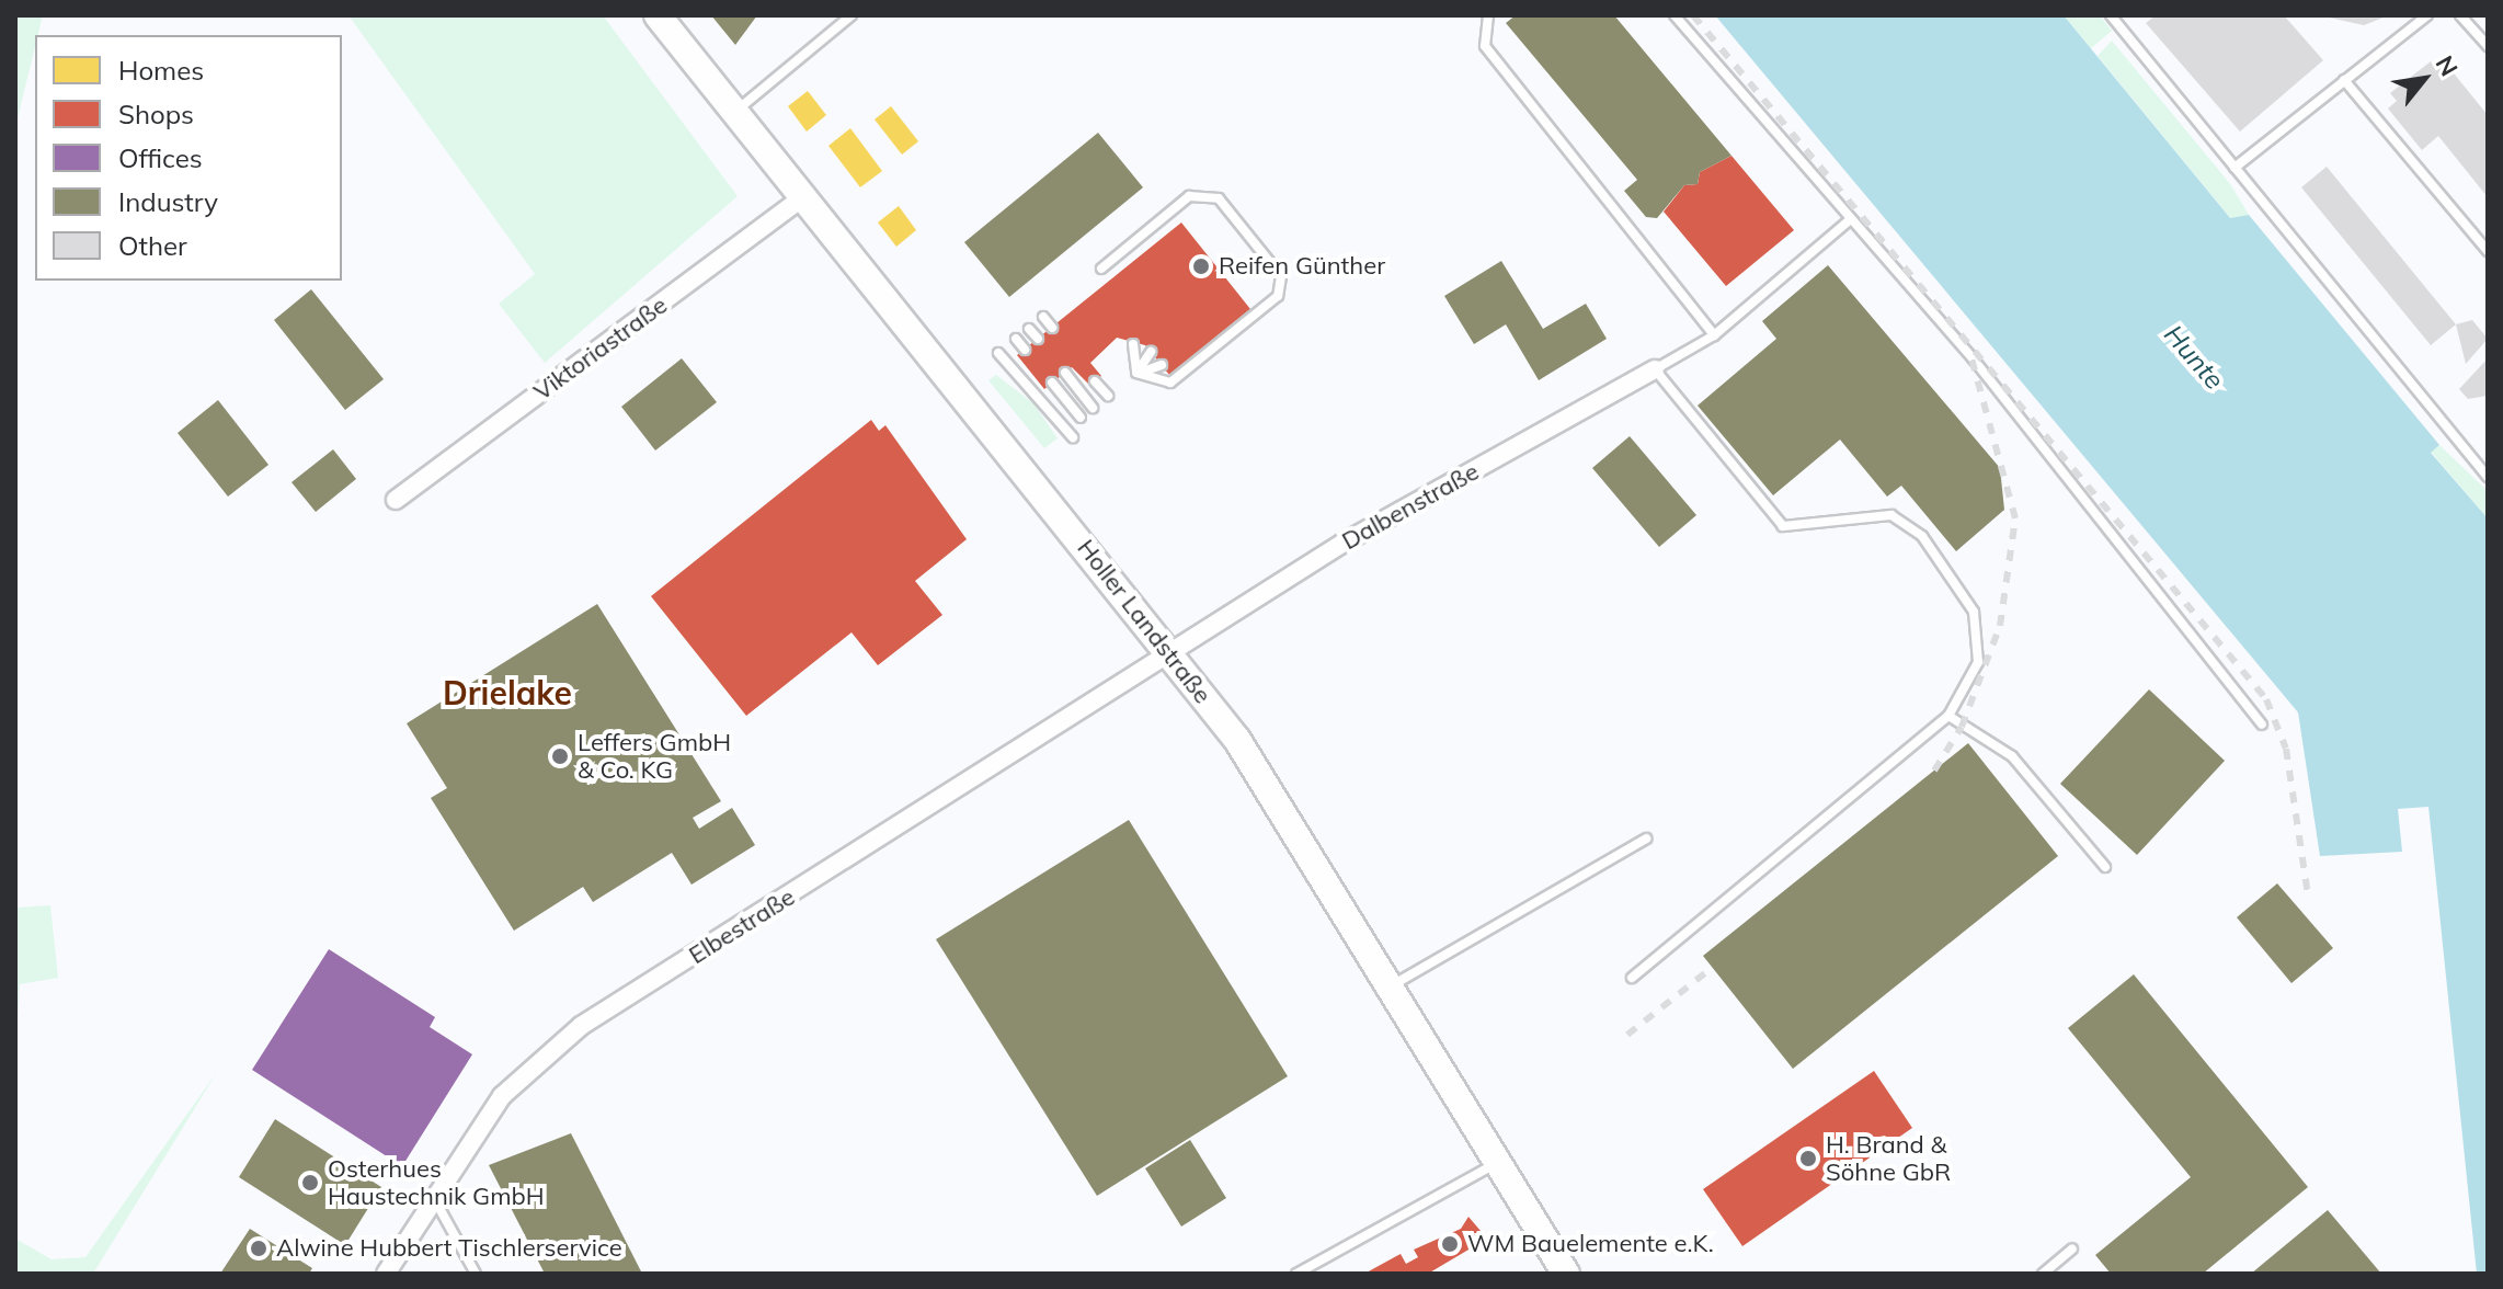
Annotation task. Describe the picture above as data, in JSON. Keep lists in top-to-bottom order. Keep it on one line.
{"streets":{"main road":["Holler Landstraße"],"street":["Viktoriastraße","Dalbenstraße","Elbestraße"]},"crossings":[["Viktoriastraße","Holler Landstraße"],["Dalbenstraße","Holler Landstraße"],["Dalbenstraße","Elbestraße"],["Holler Landstraße","Elbestraße"]],"districts":["Drielake"],"water":["Hunte"],"places":["Reifen Günther","Leffers GmbH & Co. KG","H. Brand & Söhne GbR","Osterhues Haustechnik GmbH","WM Bauelemente e.K.","Alwine Hubbert Tischlerservice"],"legend":["Homes","Shops","Offices","Industry","Other"],"north":"top right"}
